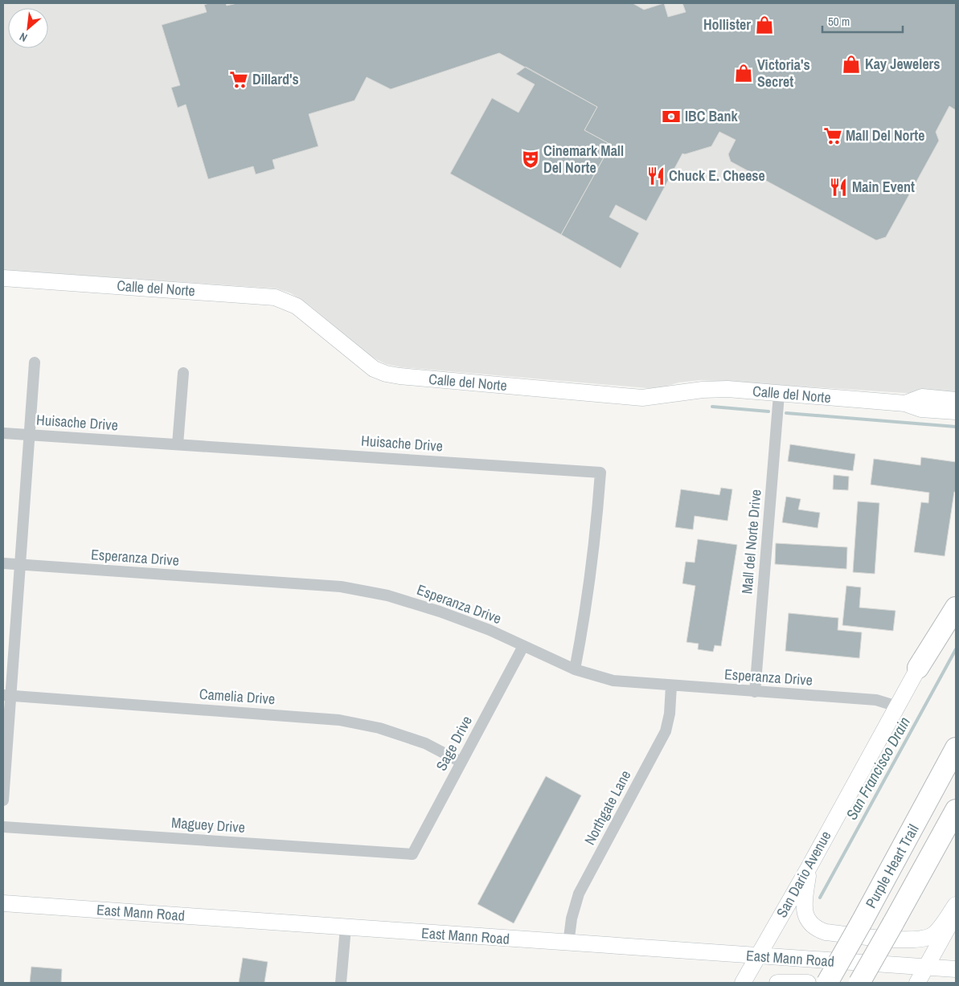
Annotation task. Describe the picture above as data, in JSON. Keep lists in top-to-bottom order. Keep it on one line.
{"streets":{"highway":["Purple Heart Trail"],"street":["Calle del Norte","Huisache Drive","Mall del Norte Drive","Esperanza Drive","Camelia Drive","Sage Drive","Northgate Lane","Maguey Drive","San Dario Avenue","East Mann Road"]},"crossings":[["Calle del Norte","Mall del Norte Drive"],["Huisache Drive","Esperanza Drive"],["Mall del Norte Drive","Esperanza Drive"],["Esperanza Drive","Sage Drive"],["Esperanza Drive","Northgate Lane"],["Esperanza Drive","San Dario Avenue"],["Camelia Drive","Sage Drive"],["Sage Drive","Maguey Drive"],["Northgate Lane","East Mann Road"],["San Dario Avenue","East Mann Road"]],"water":["San Francisco Drain"],"places":{"shop":["Hollister","Kay Jewelers","Victoria's Secret"],"supermarket":["Dillard's","Mall Del Norte"],"bank":["IBC Bank"],"theatre":["Cinemark Mall Del Norte"],"restaurant":["Chuck E. Cheese","Main Event"]},"scale_bar":"50 m","north":"bottom left"}
